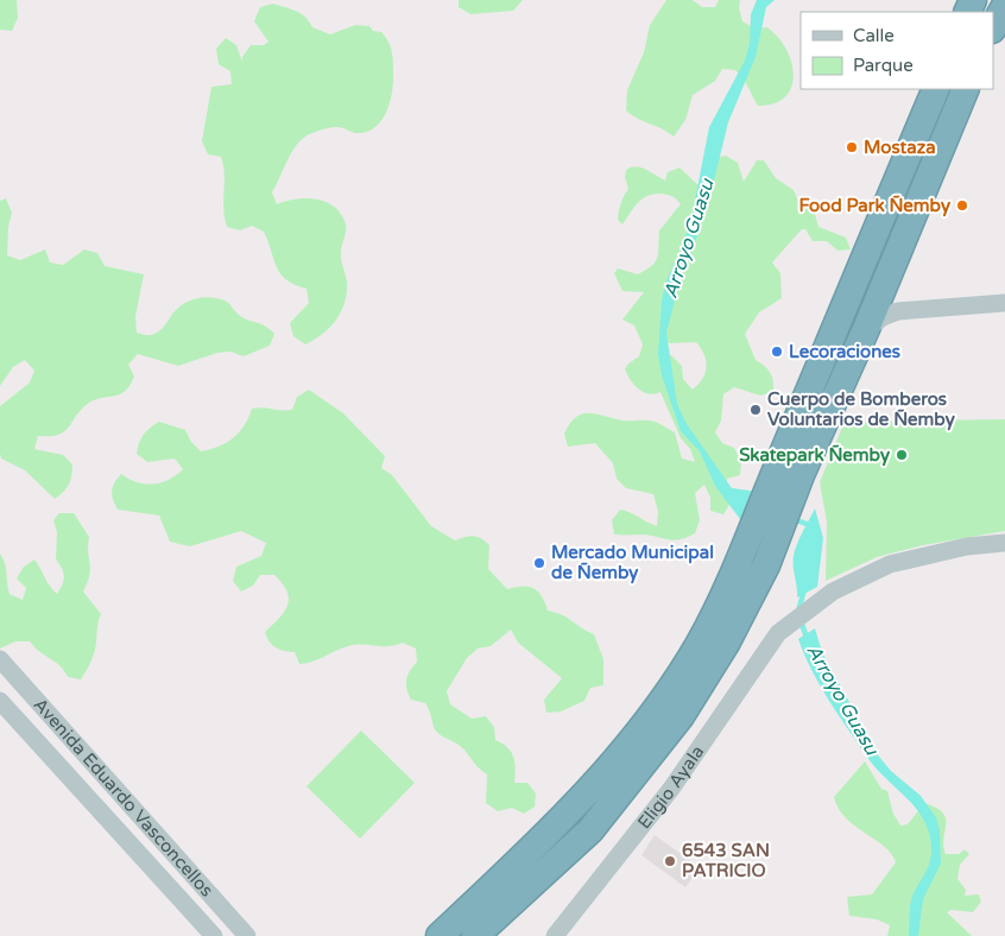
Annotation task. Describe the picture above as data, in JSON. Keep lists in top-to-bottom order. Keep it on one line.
{"streets":{"street":["Eligio Ayala","Avenida Eduardo Vasconcellos"]},"water":["Arroyo Guasu"],"places":["Mostaza","Food Park Ñemby","Lecoraciones","Cuerpo de Bomberos Voluntarios de Ñemby","Skatepark Ñemby","Mercado Municipal de Ñemby","6543 SAN PATRICIO"],"legend":["Calle","Parque"]}
